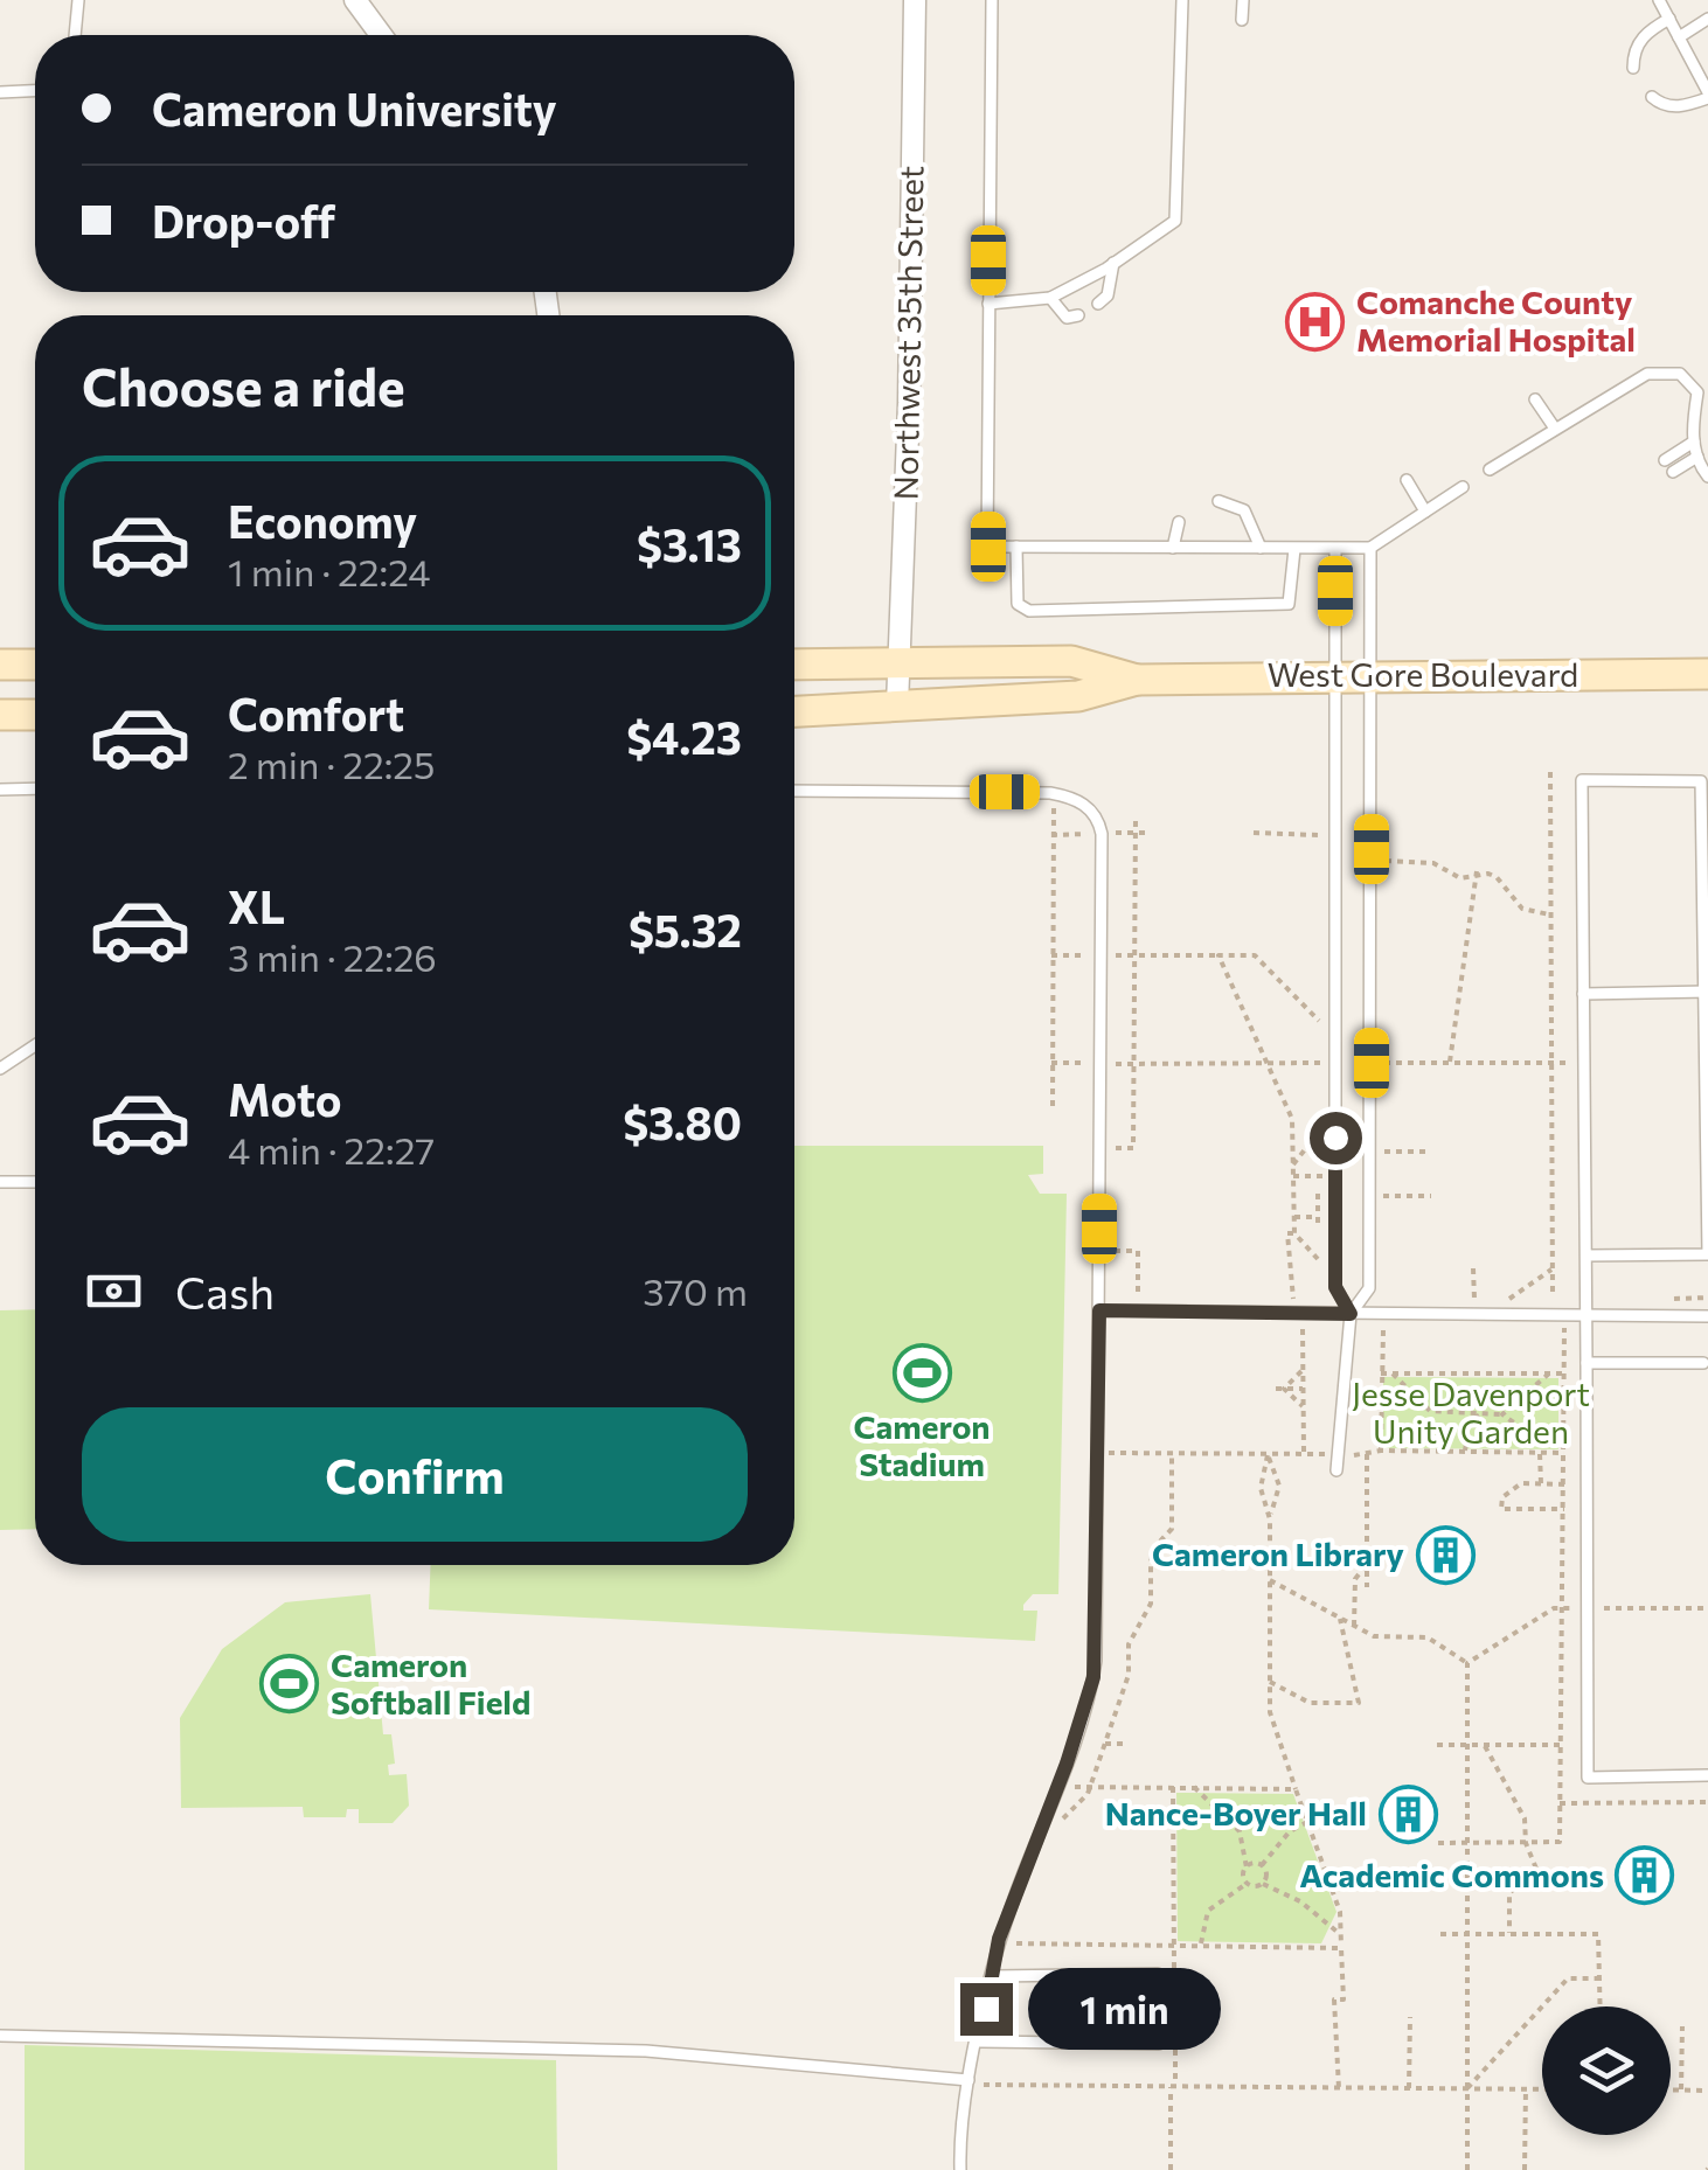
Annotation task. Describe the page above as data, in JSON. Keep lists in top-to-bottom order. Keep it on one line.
{"streets":{"main road":["West Gore Boulevard"],"street":["Northwest 35th Street"]},"crossings":[["Northwest 35th Street","West Gore Boulevard"]],"parks":["Jesse Davenport Unity Garden"],"places":{"hospital":["Comanche County Memorial Hospital"],"sports":["Cameron Stadium","Cameron Softball Field"],"building":["Cameron Library","Nance-Boyer Hall","Academic Commons"]},"page":{"banner":["Cameron University","Drop-off"],"heading":"Choose a ride","list":[{"name":"Economy","note":"1 min · 22:24","value":"$3.13"},{"name":"Comfort","note":"2 min · 22:25","value":"$4.23"},{"name":"XL","note":"3 min · 22:26","value":"$5.32"},{"name":"Moto","note":"4 min · 22:27","value":"$3.80"}],"pay":["Cash","370 m"],"buttons":"Confirm","bubble":"1 min"}}
